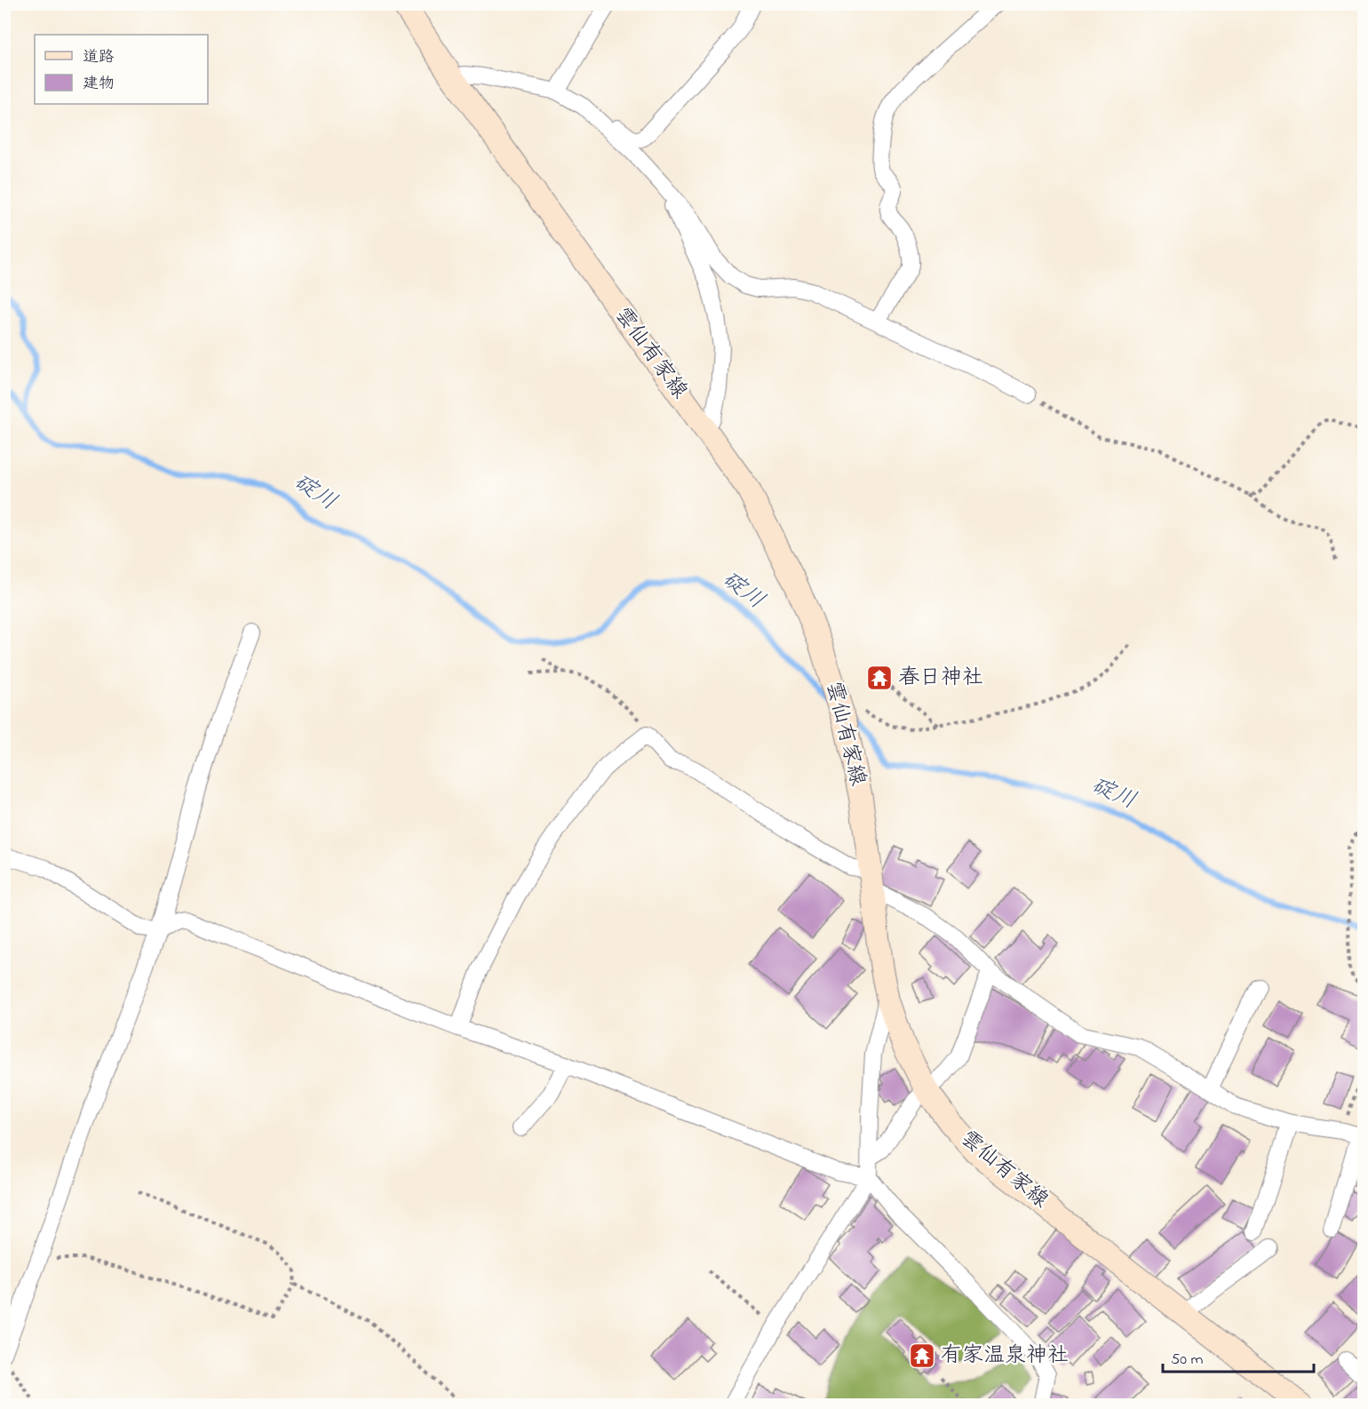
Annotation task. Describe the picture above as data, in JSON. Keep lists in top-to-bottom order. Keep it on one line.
{"streets":{"main road":["雲仙有家線"]},"water":["碇川"],"places":{"temple":["春日神社","有家温泉神社"]},"legend":["道路","建物"],"scale_bar":"50 m"}
